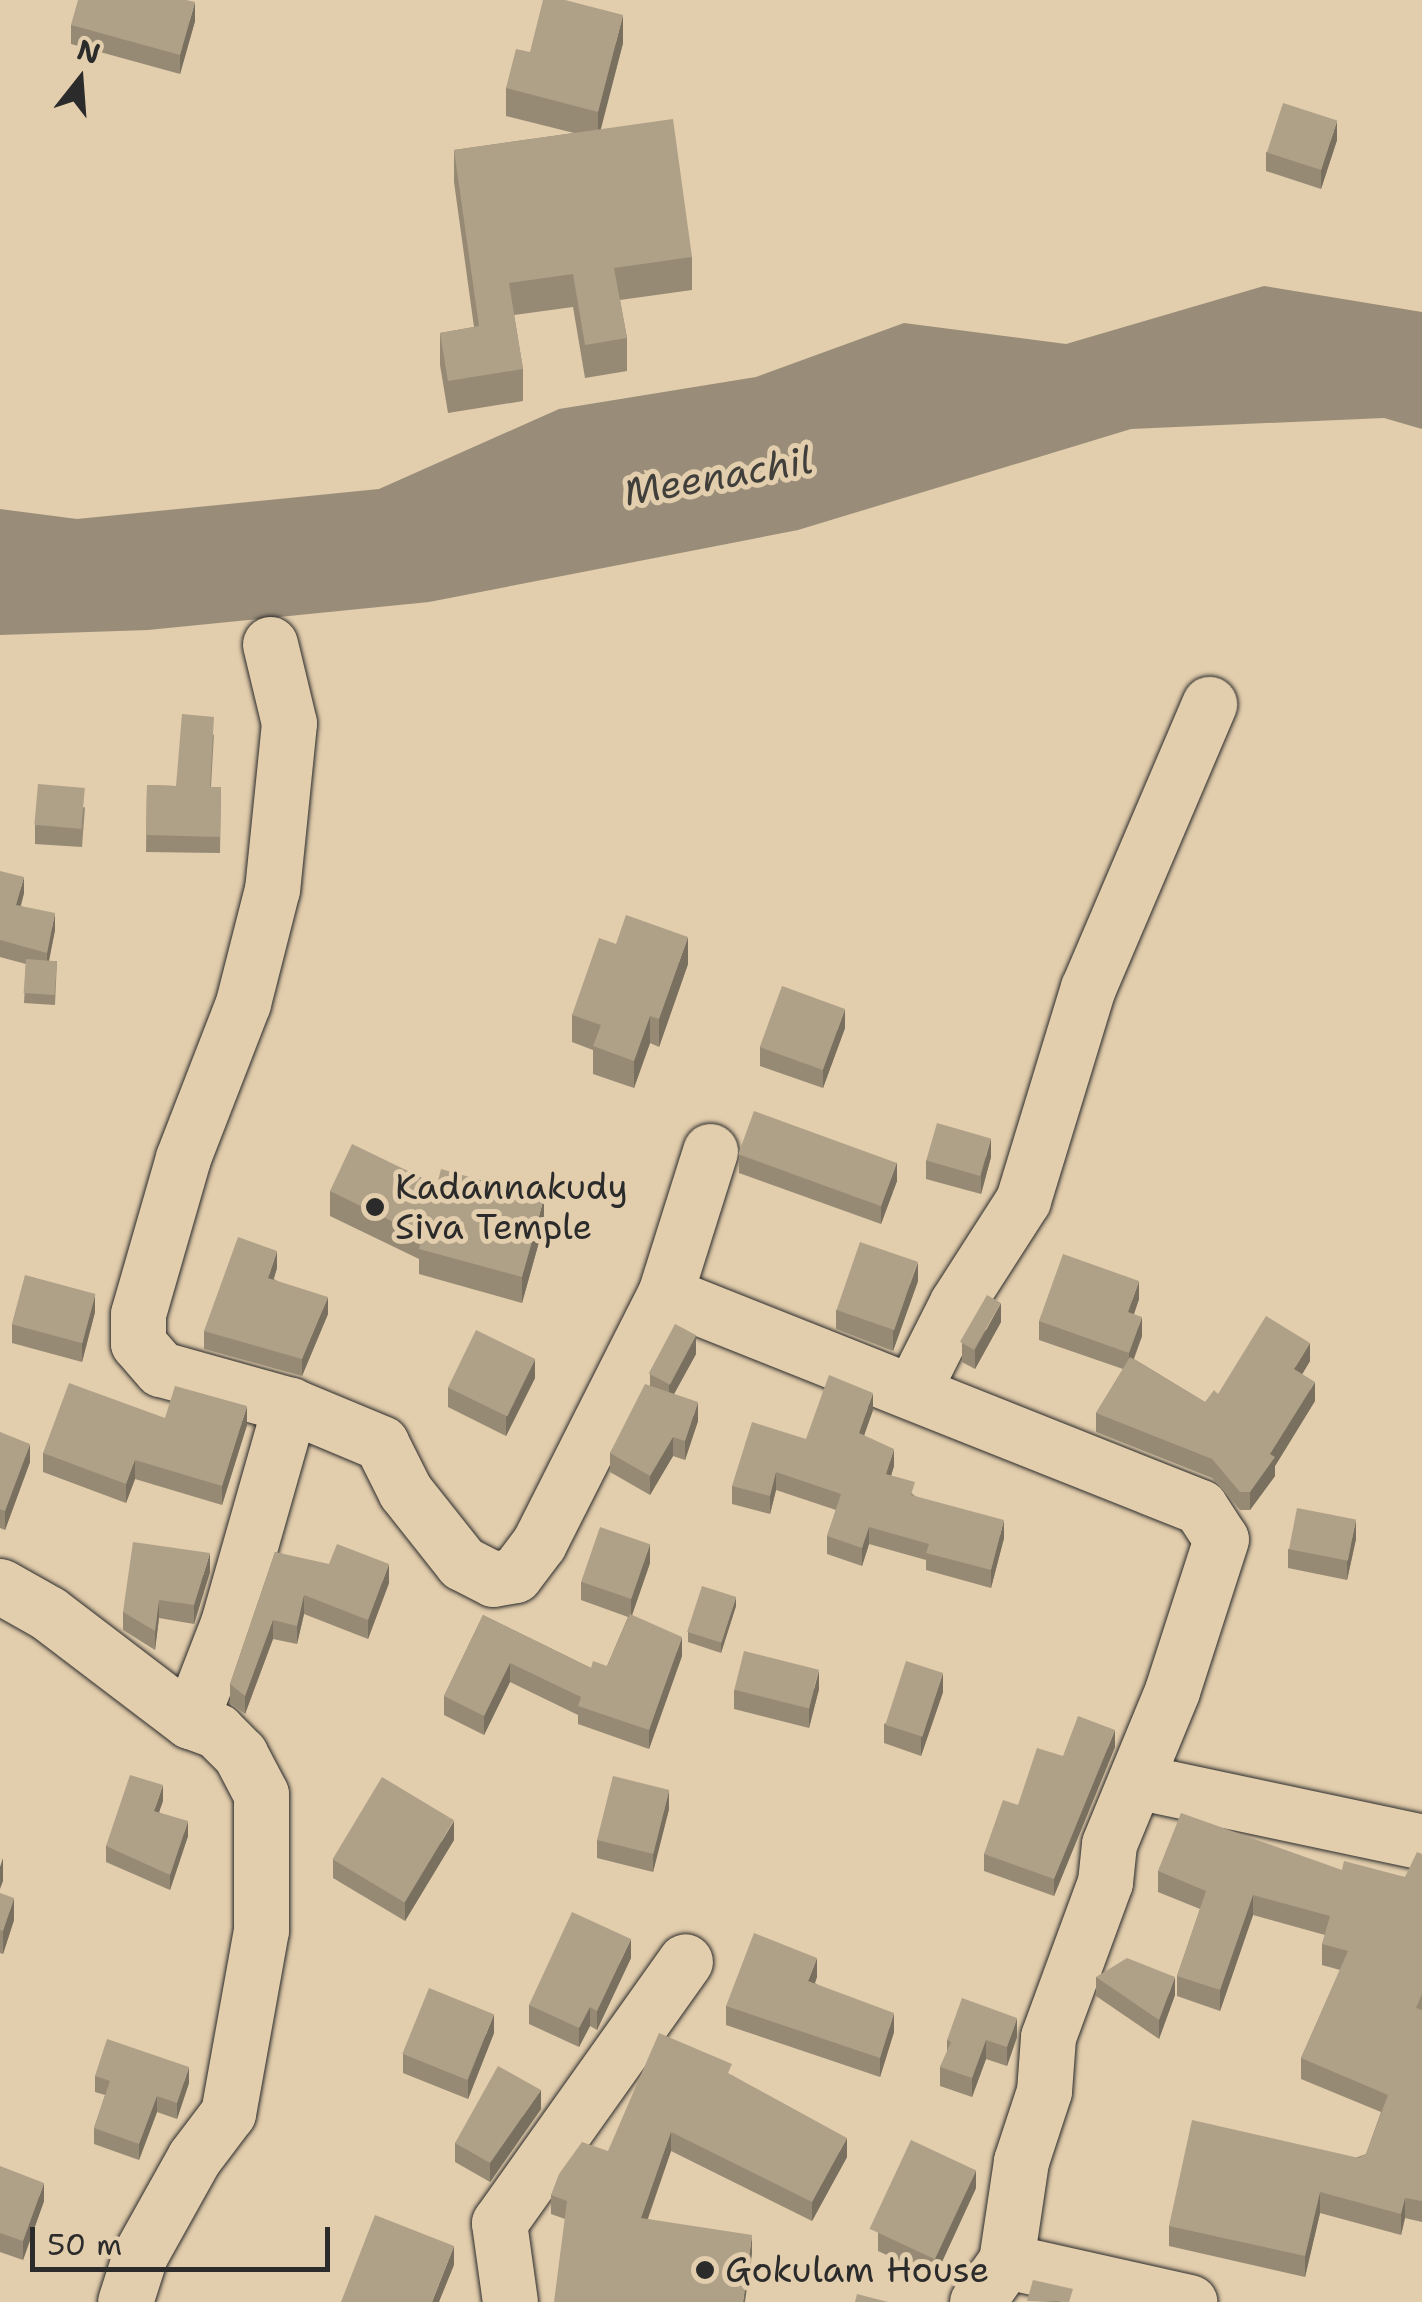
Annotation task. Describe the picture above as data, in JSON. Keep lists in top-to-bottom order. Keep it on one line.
{"water":["Meenachil"],"places":["Kadannakudy Siva Temple","Gokulam House"],"scale_bar":"50 m","north":"top"}
